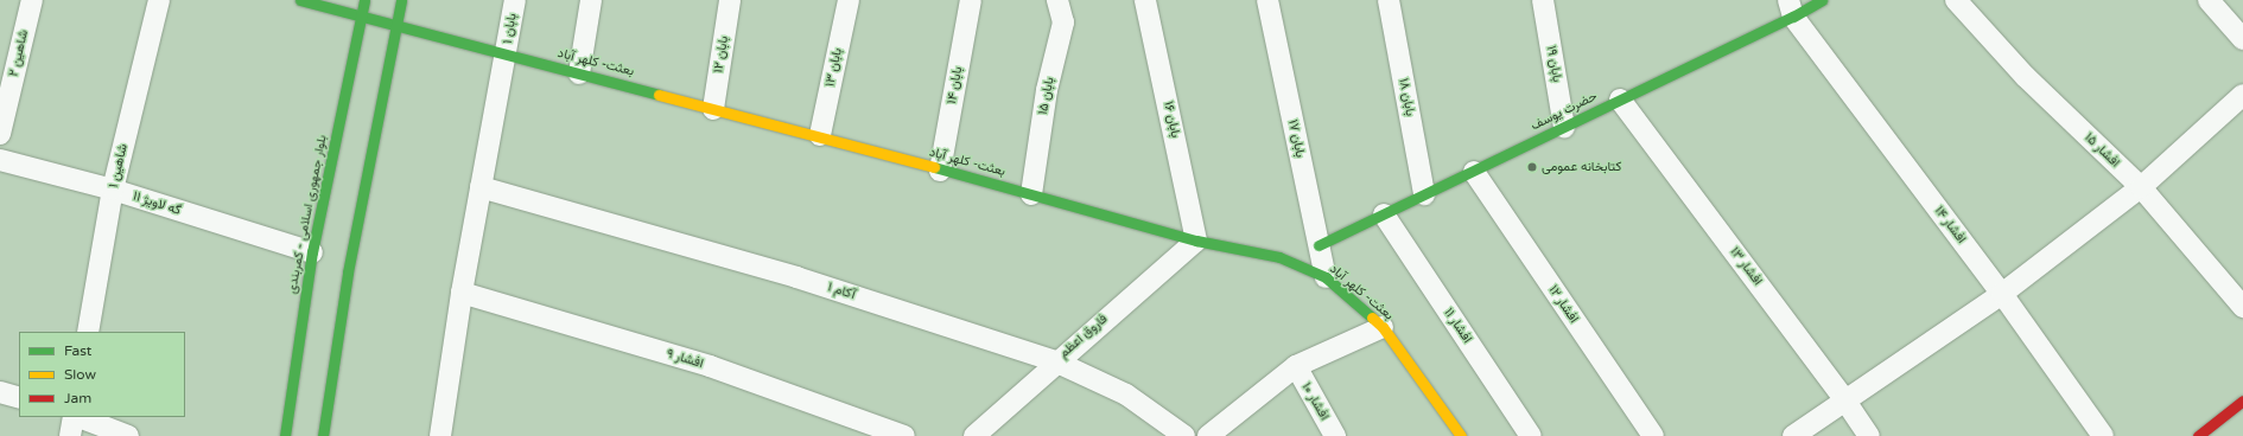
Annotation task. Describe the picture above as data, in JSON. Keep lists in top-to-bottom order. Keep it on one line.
{"streets":{"main road":["بعثت- کلهر آباد","حضرت یوسف","بلوار جمهوری اسلامی - کمربندی"],"street":["بابان ۱","شاهین ۲","بابان ۱۲","بابان ۱۹","بابان ۱۳","بابان ۱۴","بابان ۱۵","بابان ۱۸","بابان ۱۶","بابان ۱۷","افشار ۱۵","شاهین ۱","گه لاویژ ۱۱","افشار ۱۴","افشار ۱۳","آکام ۱","افشار ۱۲","افشار ۱۱","فاروق اعظم","افشار ۹","افشار ۱۰"]},"crossings":[["بابان ۱","بعثت- کلهر آباد"],["بابان ۱","آکام ۱"],["بابان ۱","افشار ۹"],["بابان ۱۲","بعثت- کلهر آباد"],["بعثت- کلهر آباد","بابان ۱۳"],["بعثت- کلهر آباد","بابان ۱۴"],["بعثت- کلهر آباد","بابان ۱۵"],["بعثت- کلهر آباد","بابان ۱۶"],["بعثت- کلهر آباد","بابان ۱۷"],["بعثت- کلهر آباد","بلوار جمهوری اسلامی - کمربندی"],["بعثت- کلهر آباد","فاروق اعظم"],["بابان ۱۹","حضرت یوسف"],["بابان ۱۸","حضرت یوسف"],["حضرت یوسف","بابان ۱۷"],["حضرت یوسف","افشار ۱۴"],["حضرت یوسف","افشار ۱۳"],["حضرت یوسف","افشار ۱۲"],["حضرت یوسف","افشار ۱۱"],["بابان ۱۶","فاروق اعظم"],["شاهین ۱","گه لاویژ ۱۱"],["گه لاویژ ۱۱","بلوار جمهوری اسلامی - کمربندی"],["آکام ۱","فاروق اعظم"]],"places":["کتابخانه عمومی"],"legend":["Fast","Slow","Jam"]}
